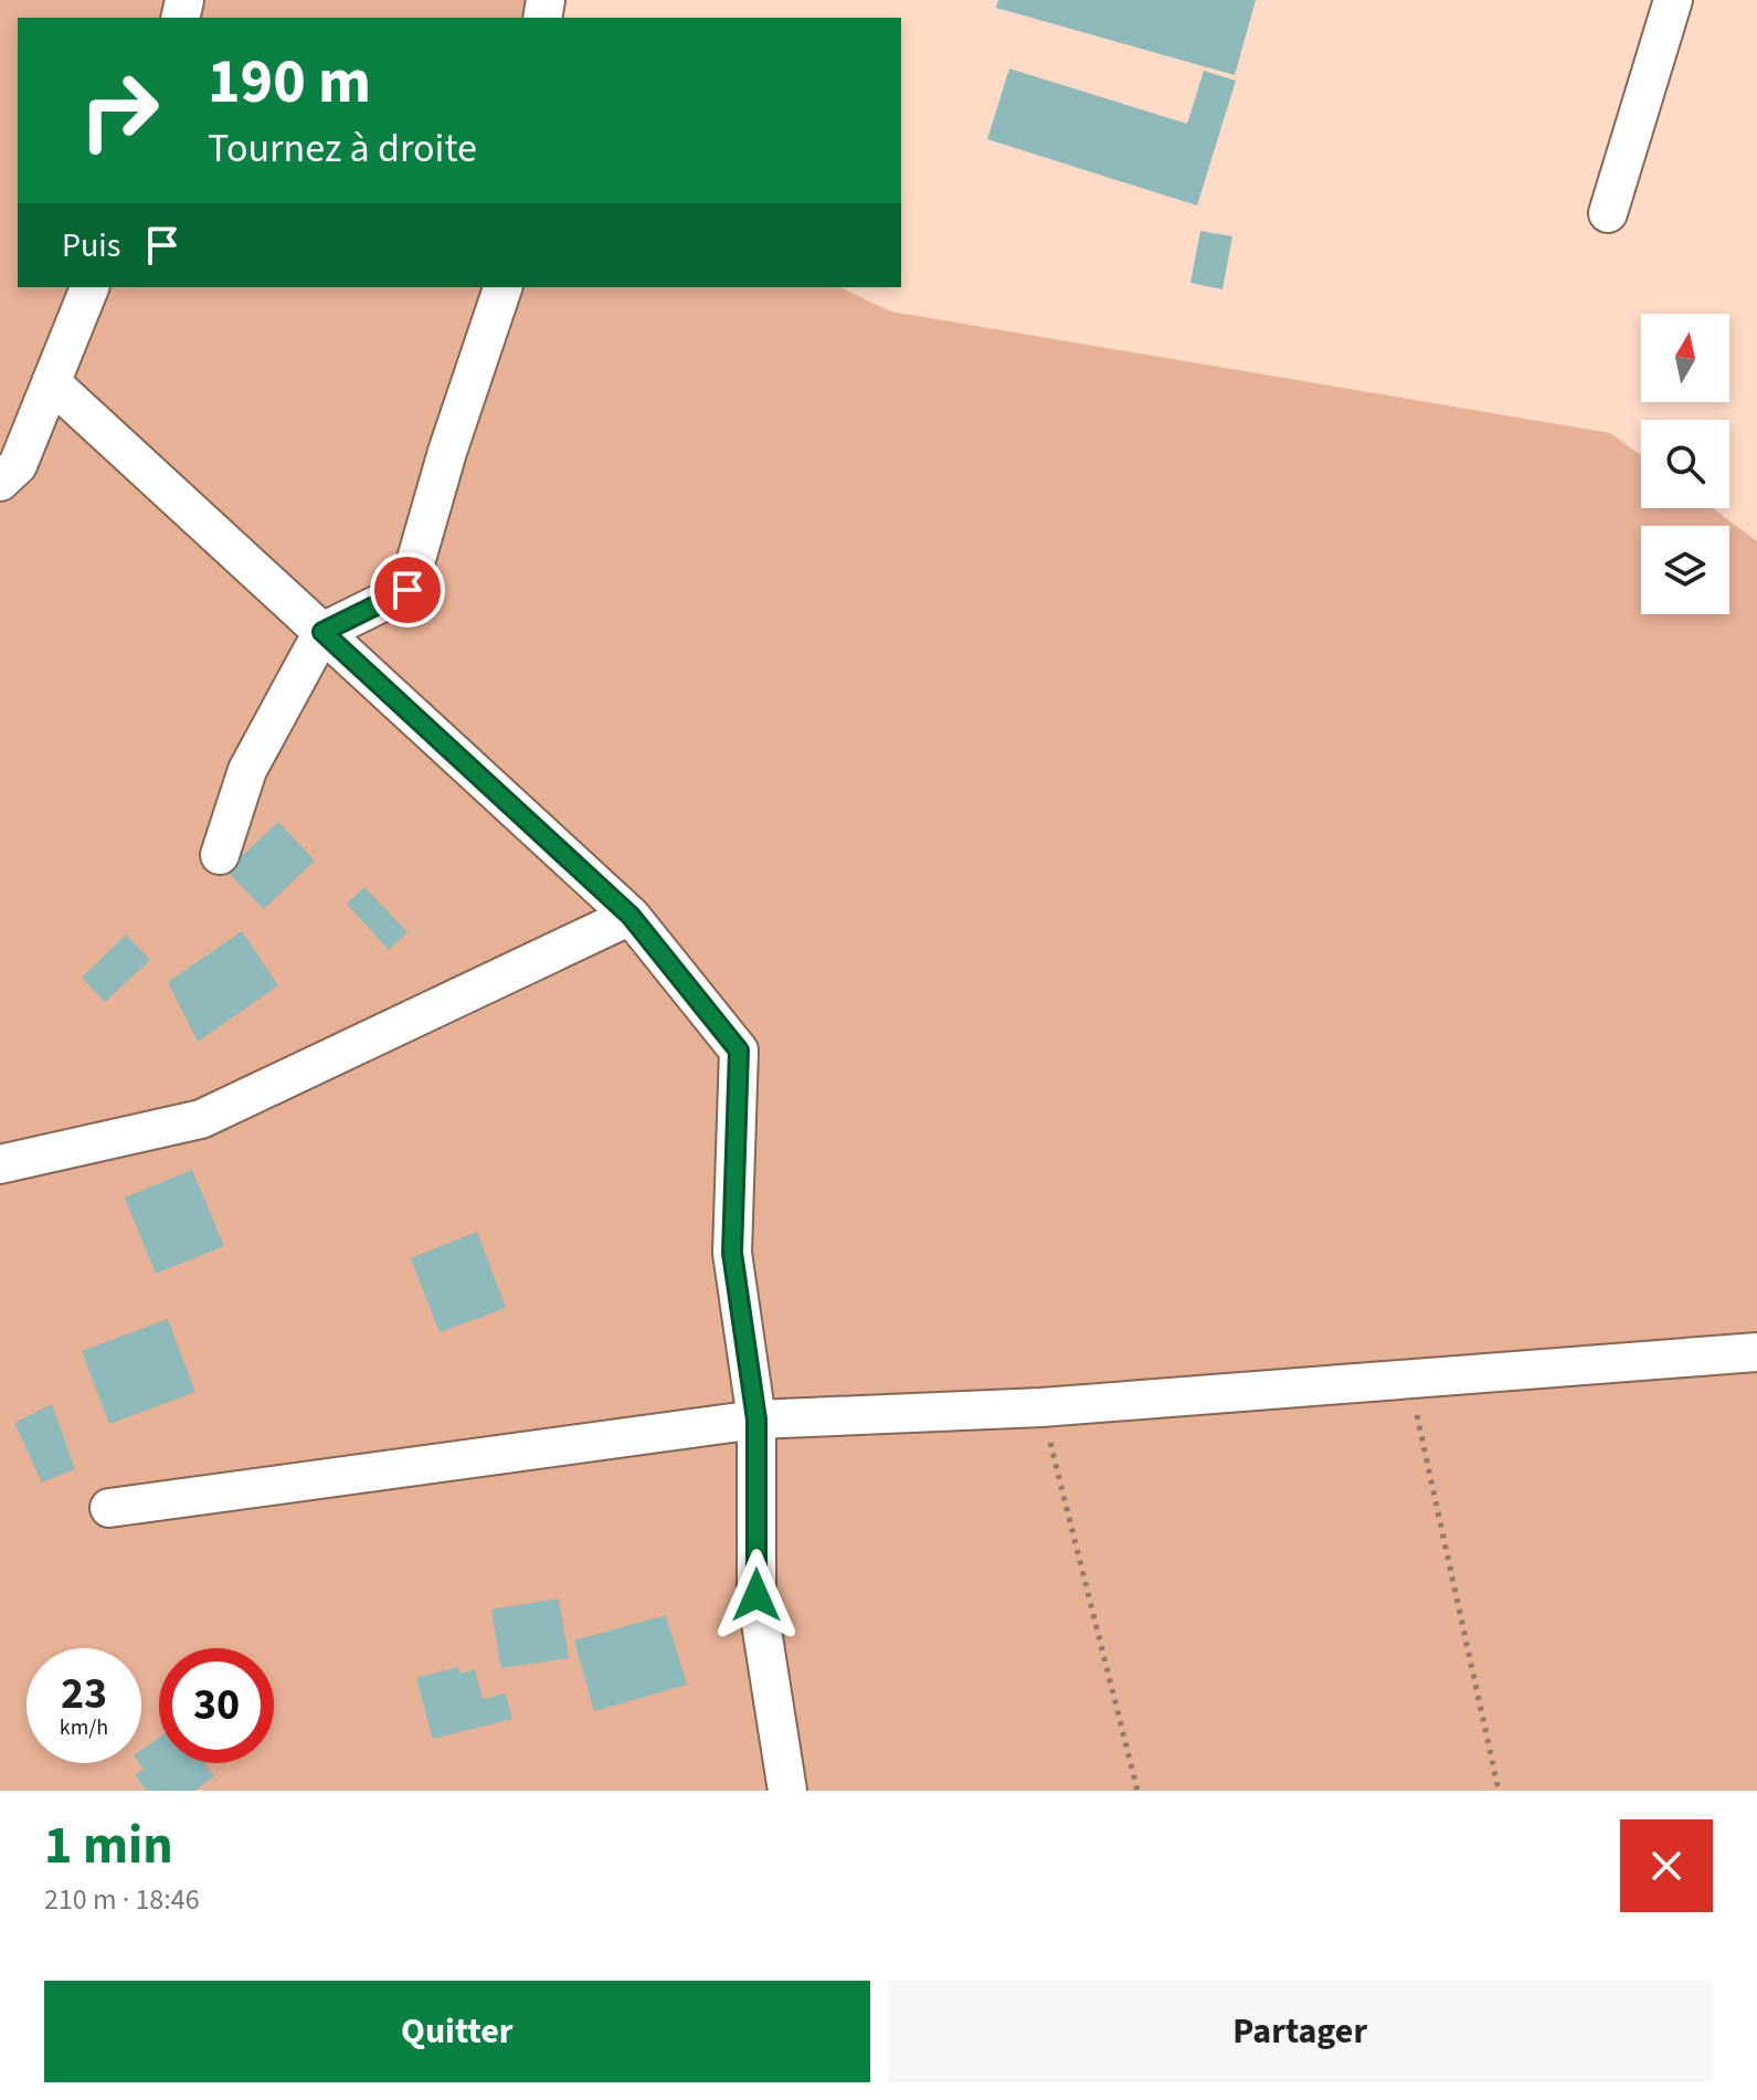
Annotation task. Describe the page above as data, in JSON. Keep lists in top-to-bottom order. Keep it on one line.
{"north":"top","page":{"turn":["190 m","Tournez à droite"],"then":"Puis","speed":"23 km/h","limit":"30","heading":["1 min","210 m · 18:46"],"buttons":["Quitter","Partager"]}}
